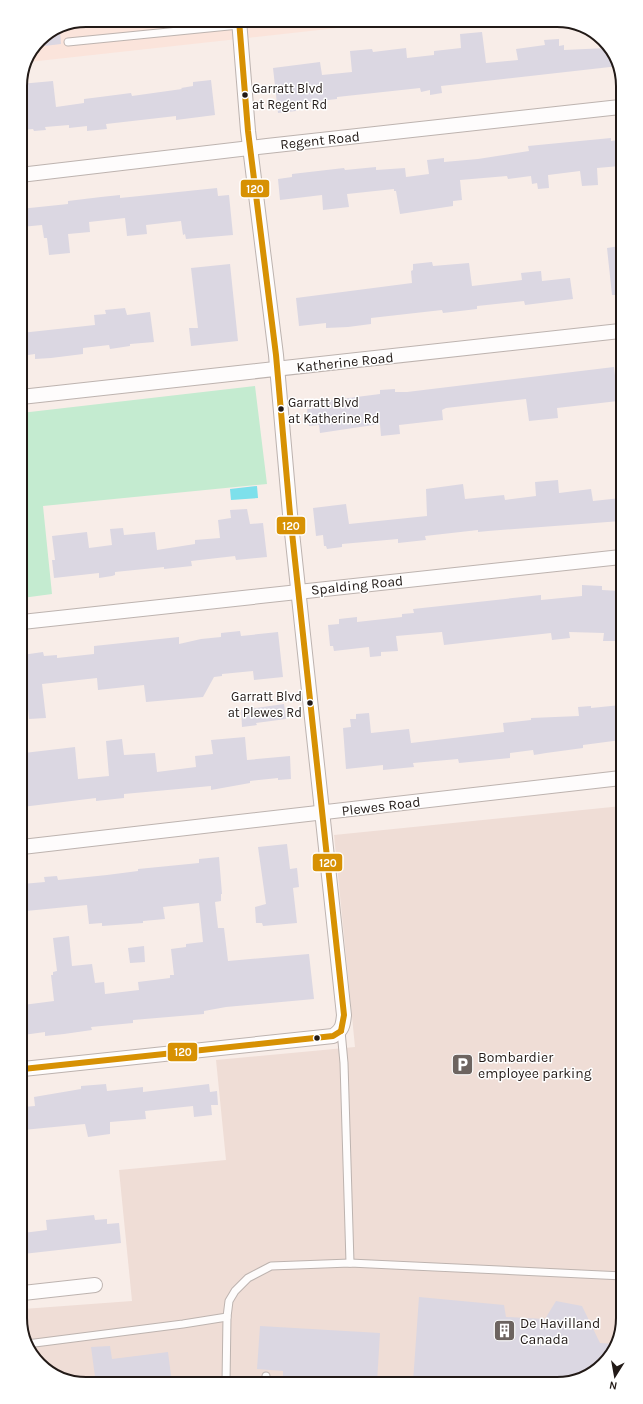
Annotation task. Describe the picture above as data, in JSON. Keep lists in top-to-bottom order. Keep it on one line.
{"streets":{"street":["Regent Road","Katherine Road","Spalding Road","Plewes Road"]},"places":{"other":["Garratt Blvd at Regent Rd","Garratt Blvd at Katherine Rd","Garratt Blvd at Plewes Rd"],"parking":["Bombardier employee parking"],"building":["De Havilland Canada"]},"lines":["transit line 120"],"north":"bottom"}
